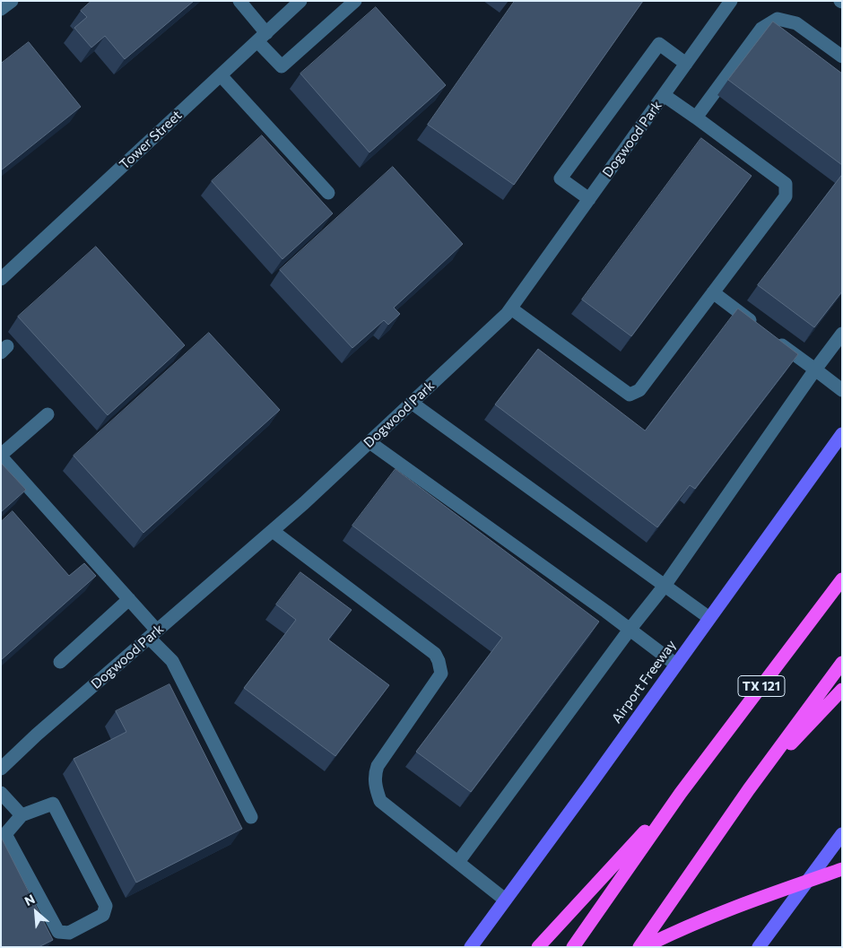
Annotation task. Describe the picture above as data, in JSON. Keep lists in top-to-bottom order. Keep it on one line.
{"streets":{"highway":["TX 121"],"main road":["Airport Freeway"],"street":["Dogwood Park","Tower Street"]},"north":"top left"}
